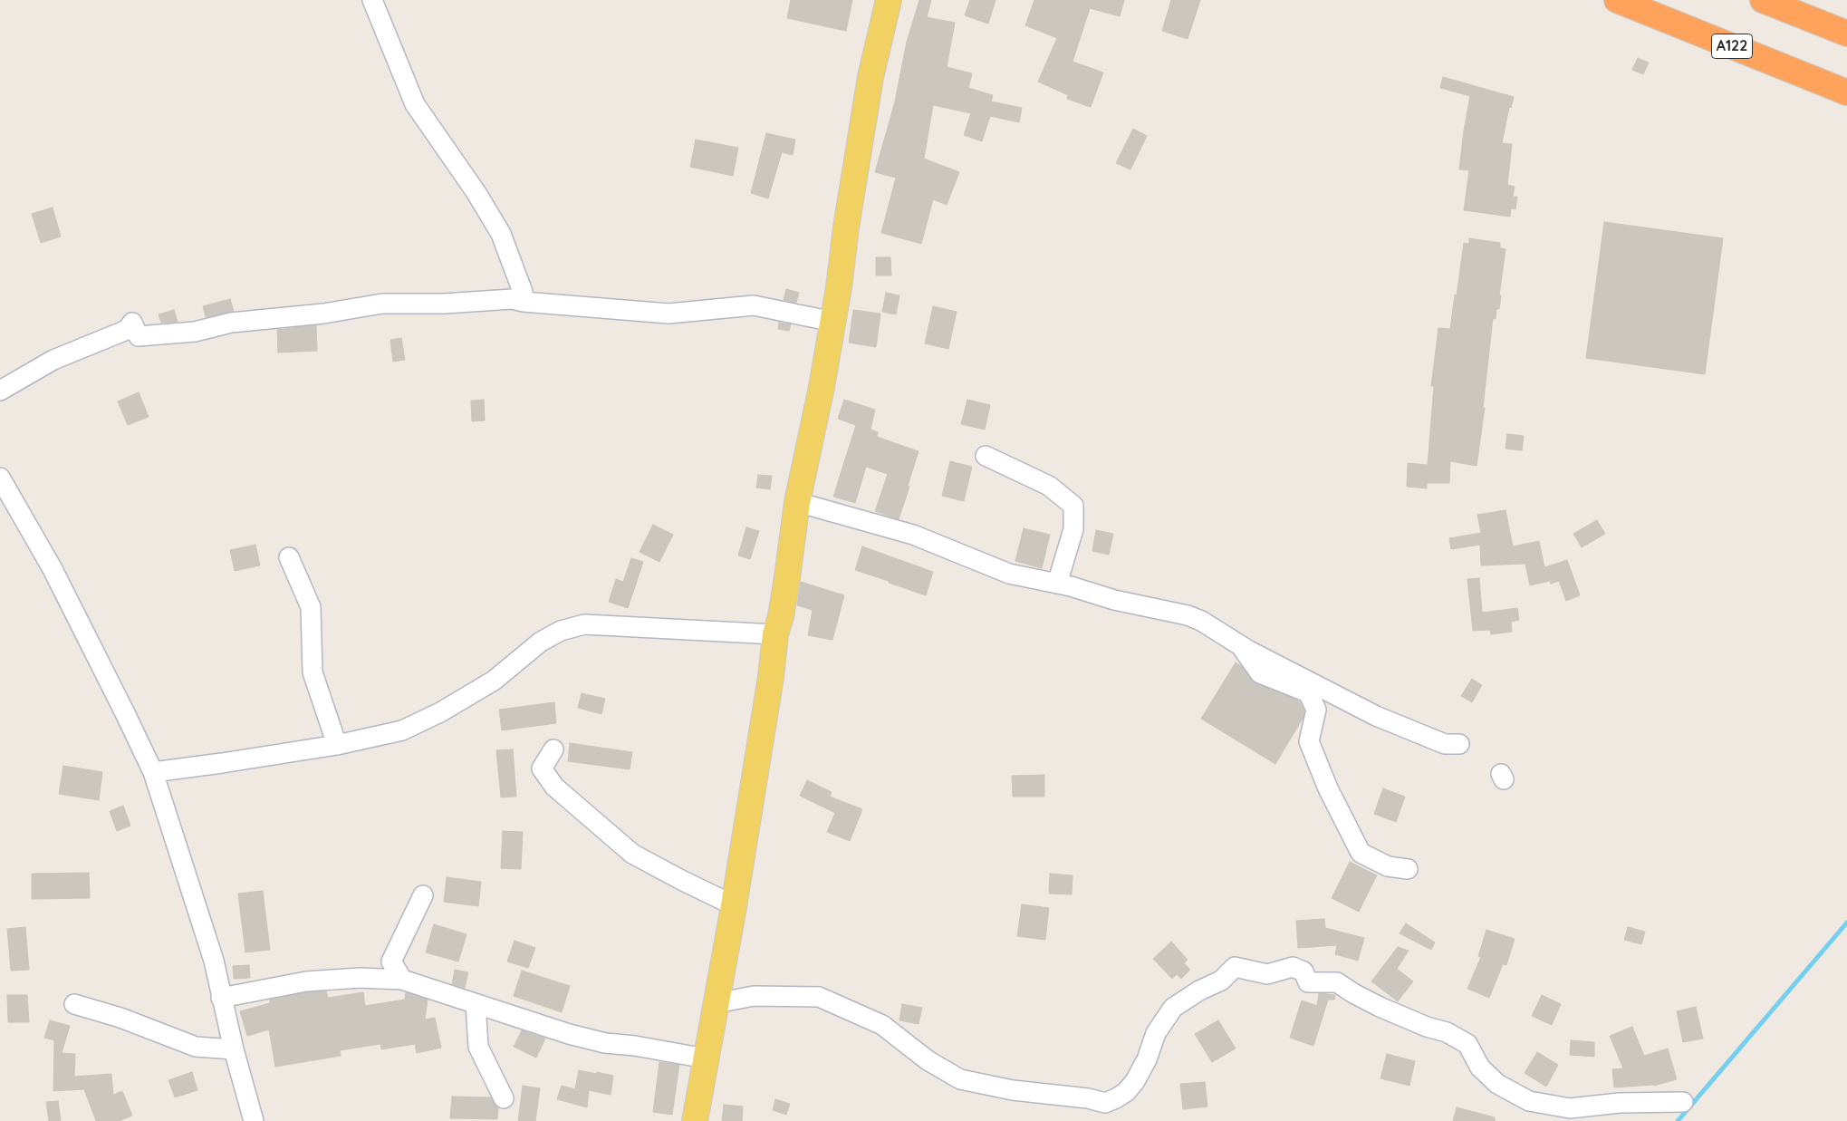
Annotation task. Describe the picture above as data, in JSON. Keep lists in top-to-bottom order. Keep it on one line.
{"streets":{"highway":["A122"]}}
